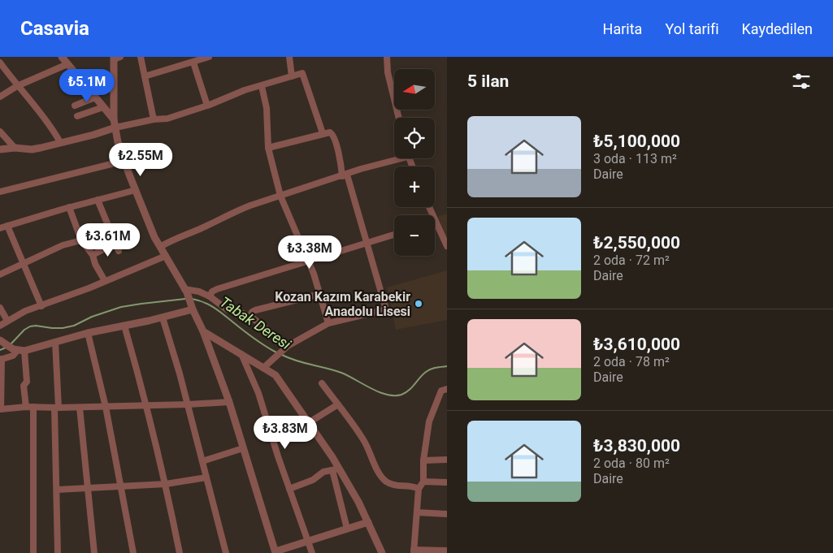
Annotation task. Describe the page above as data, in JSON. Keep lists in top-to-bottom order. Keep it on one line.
{"water":["Tabak Deresi"],"places":["Kozan Kazım Karabekir Anadolu Lisesi"],"north":"left","page":{"header":"Casavia","nav":["Harita","Yol tarifi","Kaydedilen"],"heading":"5 ilan","map_buttons":["+","−"],"price":["₺5.1M","₺2.55M","₺3.61M","₺3.38M","₺3.83M"],"list":[{"name":"₺5,100,000","note":"3 oda · 113 m² · Daire"},{"name":"₺2,550,000","note":"2 oda · 72 m² · Daire"},{"name":"₺3,610,000","note":"2 oda · 78 m² · Daire"},{"name":"₺3,830,000","note":"2 oda · 80 m² · Daire"}]}}
